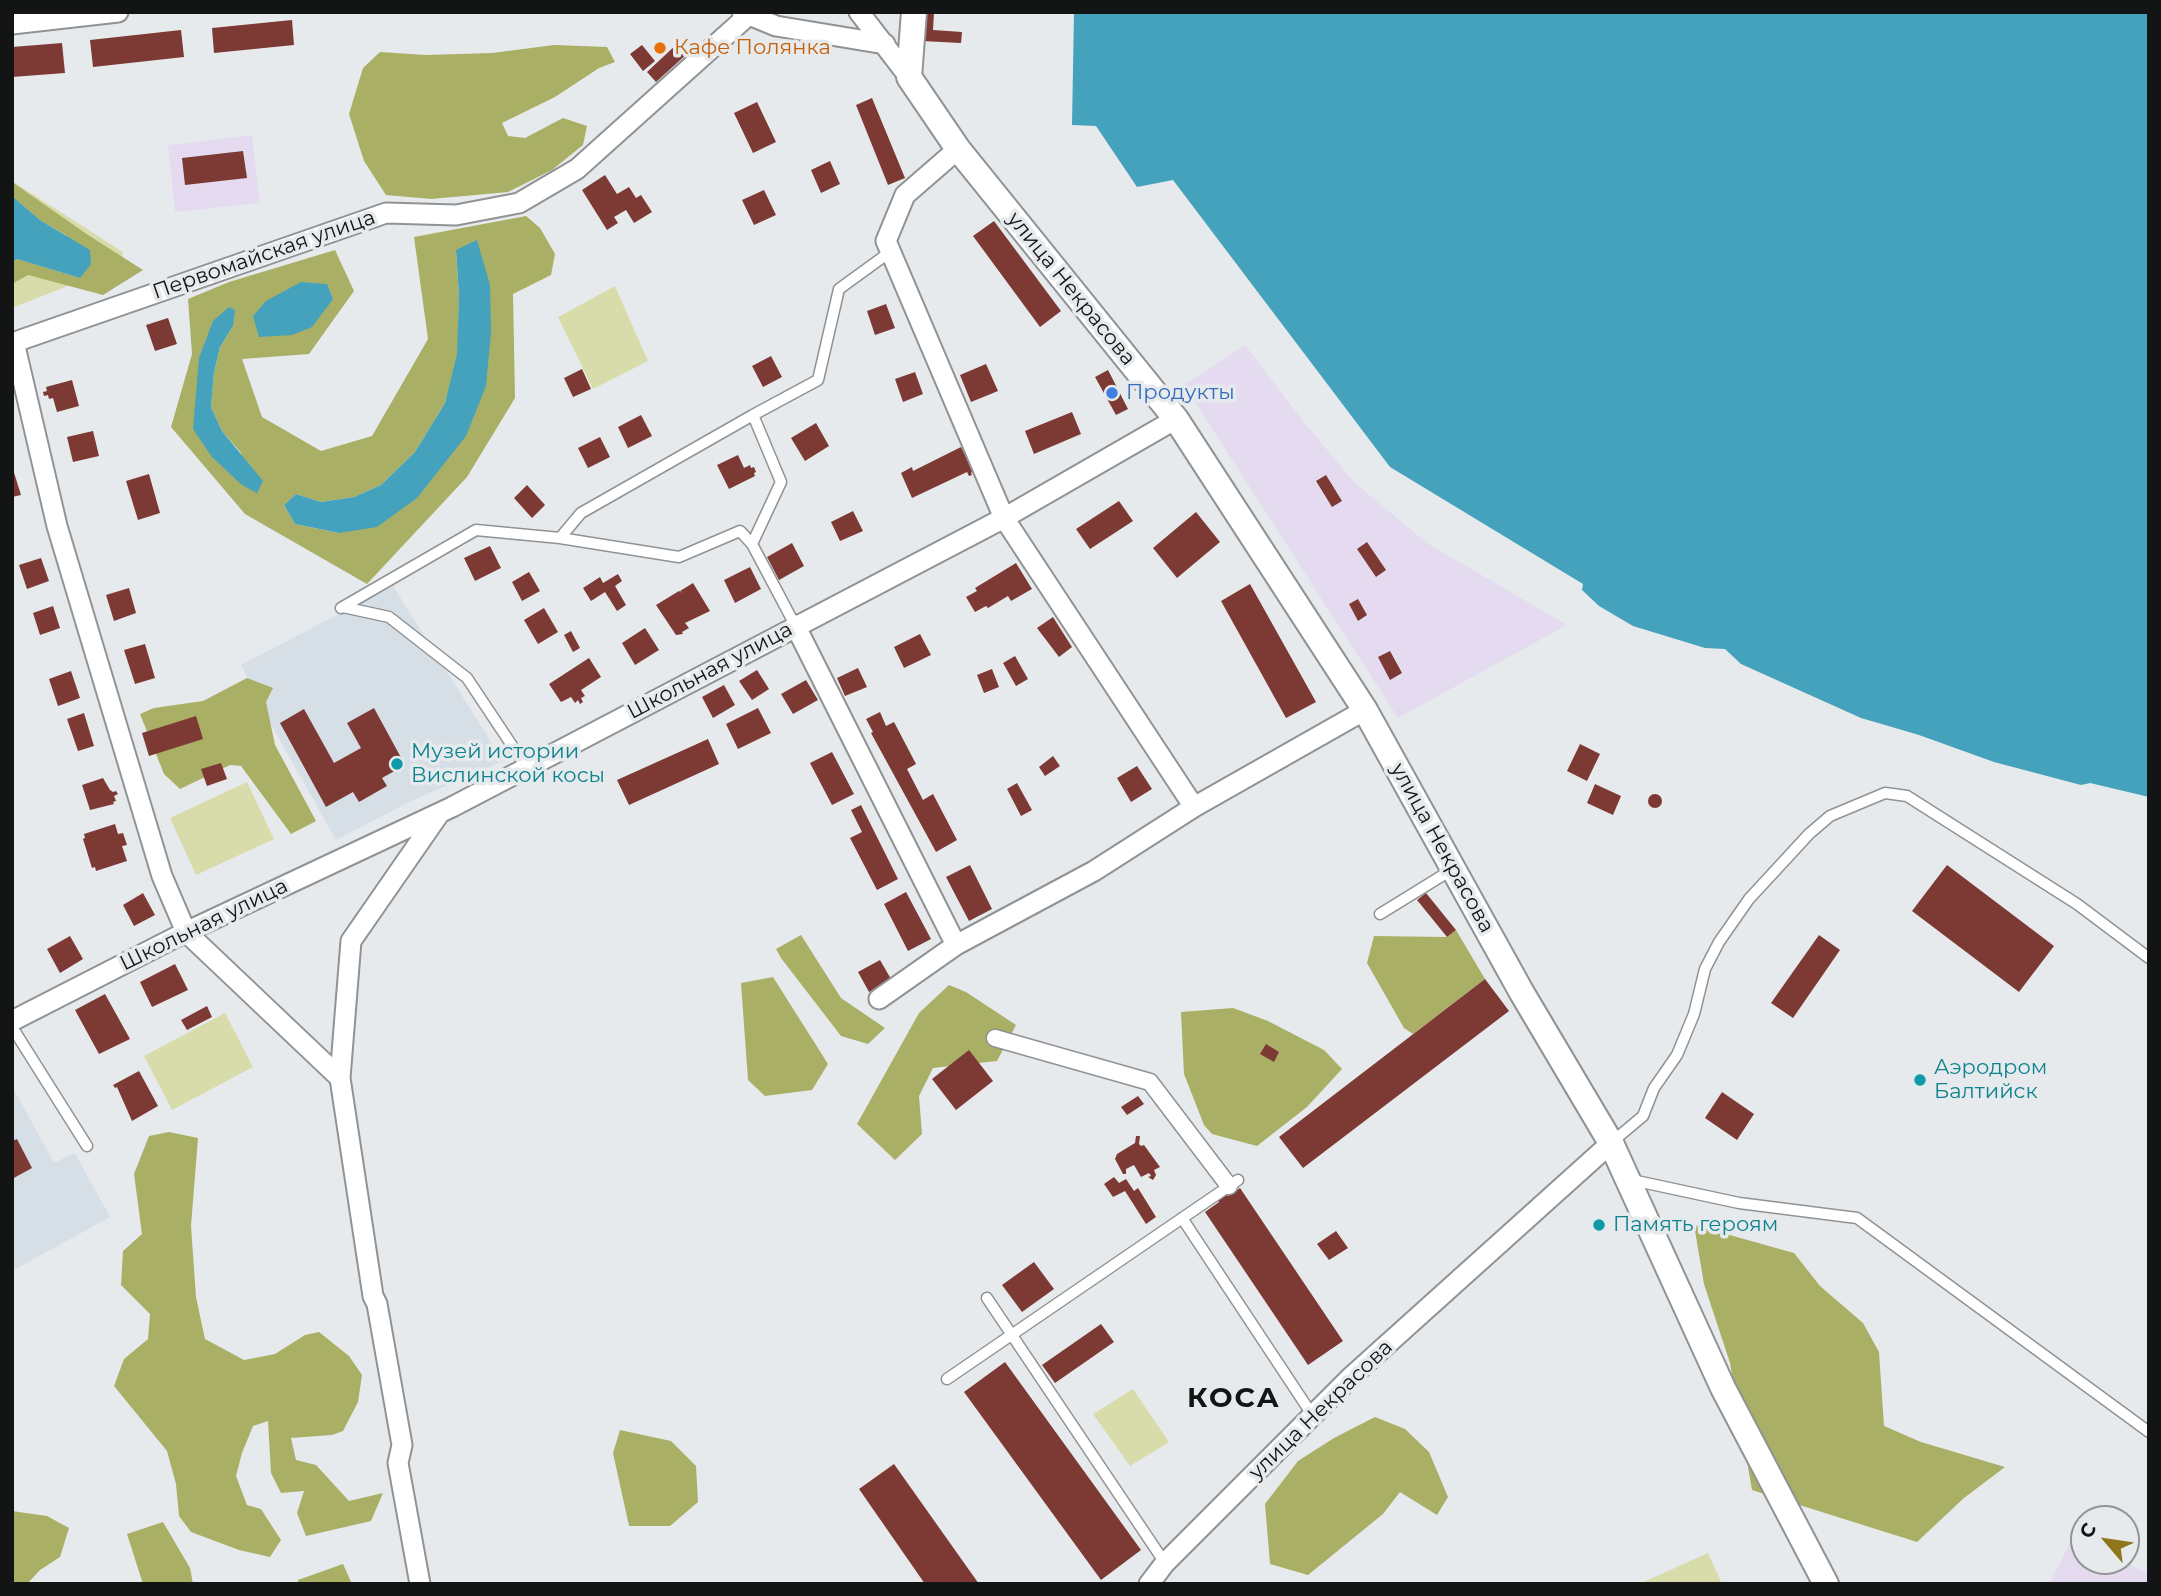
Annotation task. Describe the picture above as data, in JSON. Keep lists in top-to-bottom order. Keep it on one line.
{"streets":{"street":["Первомайская улица","улица Некрасова","Школьная улица"]},"crossings":[["Первомайская улица","Школьная улица"],["улица Некрасова","Школьная улица"]],"districts":["КОСА"],"places":["Кафе Полянка","Продукты","Музей истории Вислинской косы","Аэродром Балтийск","Память героям"],"north":"top left"}
